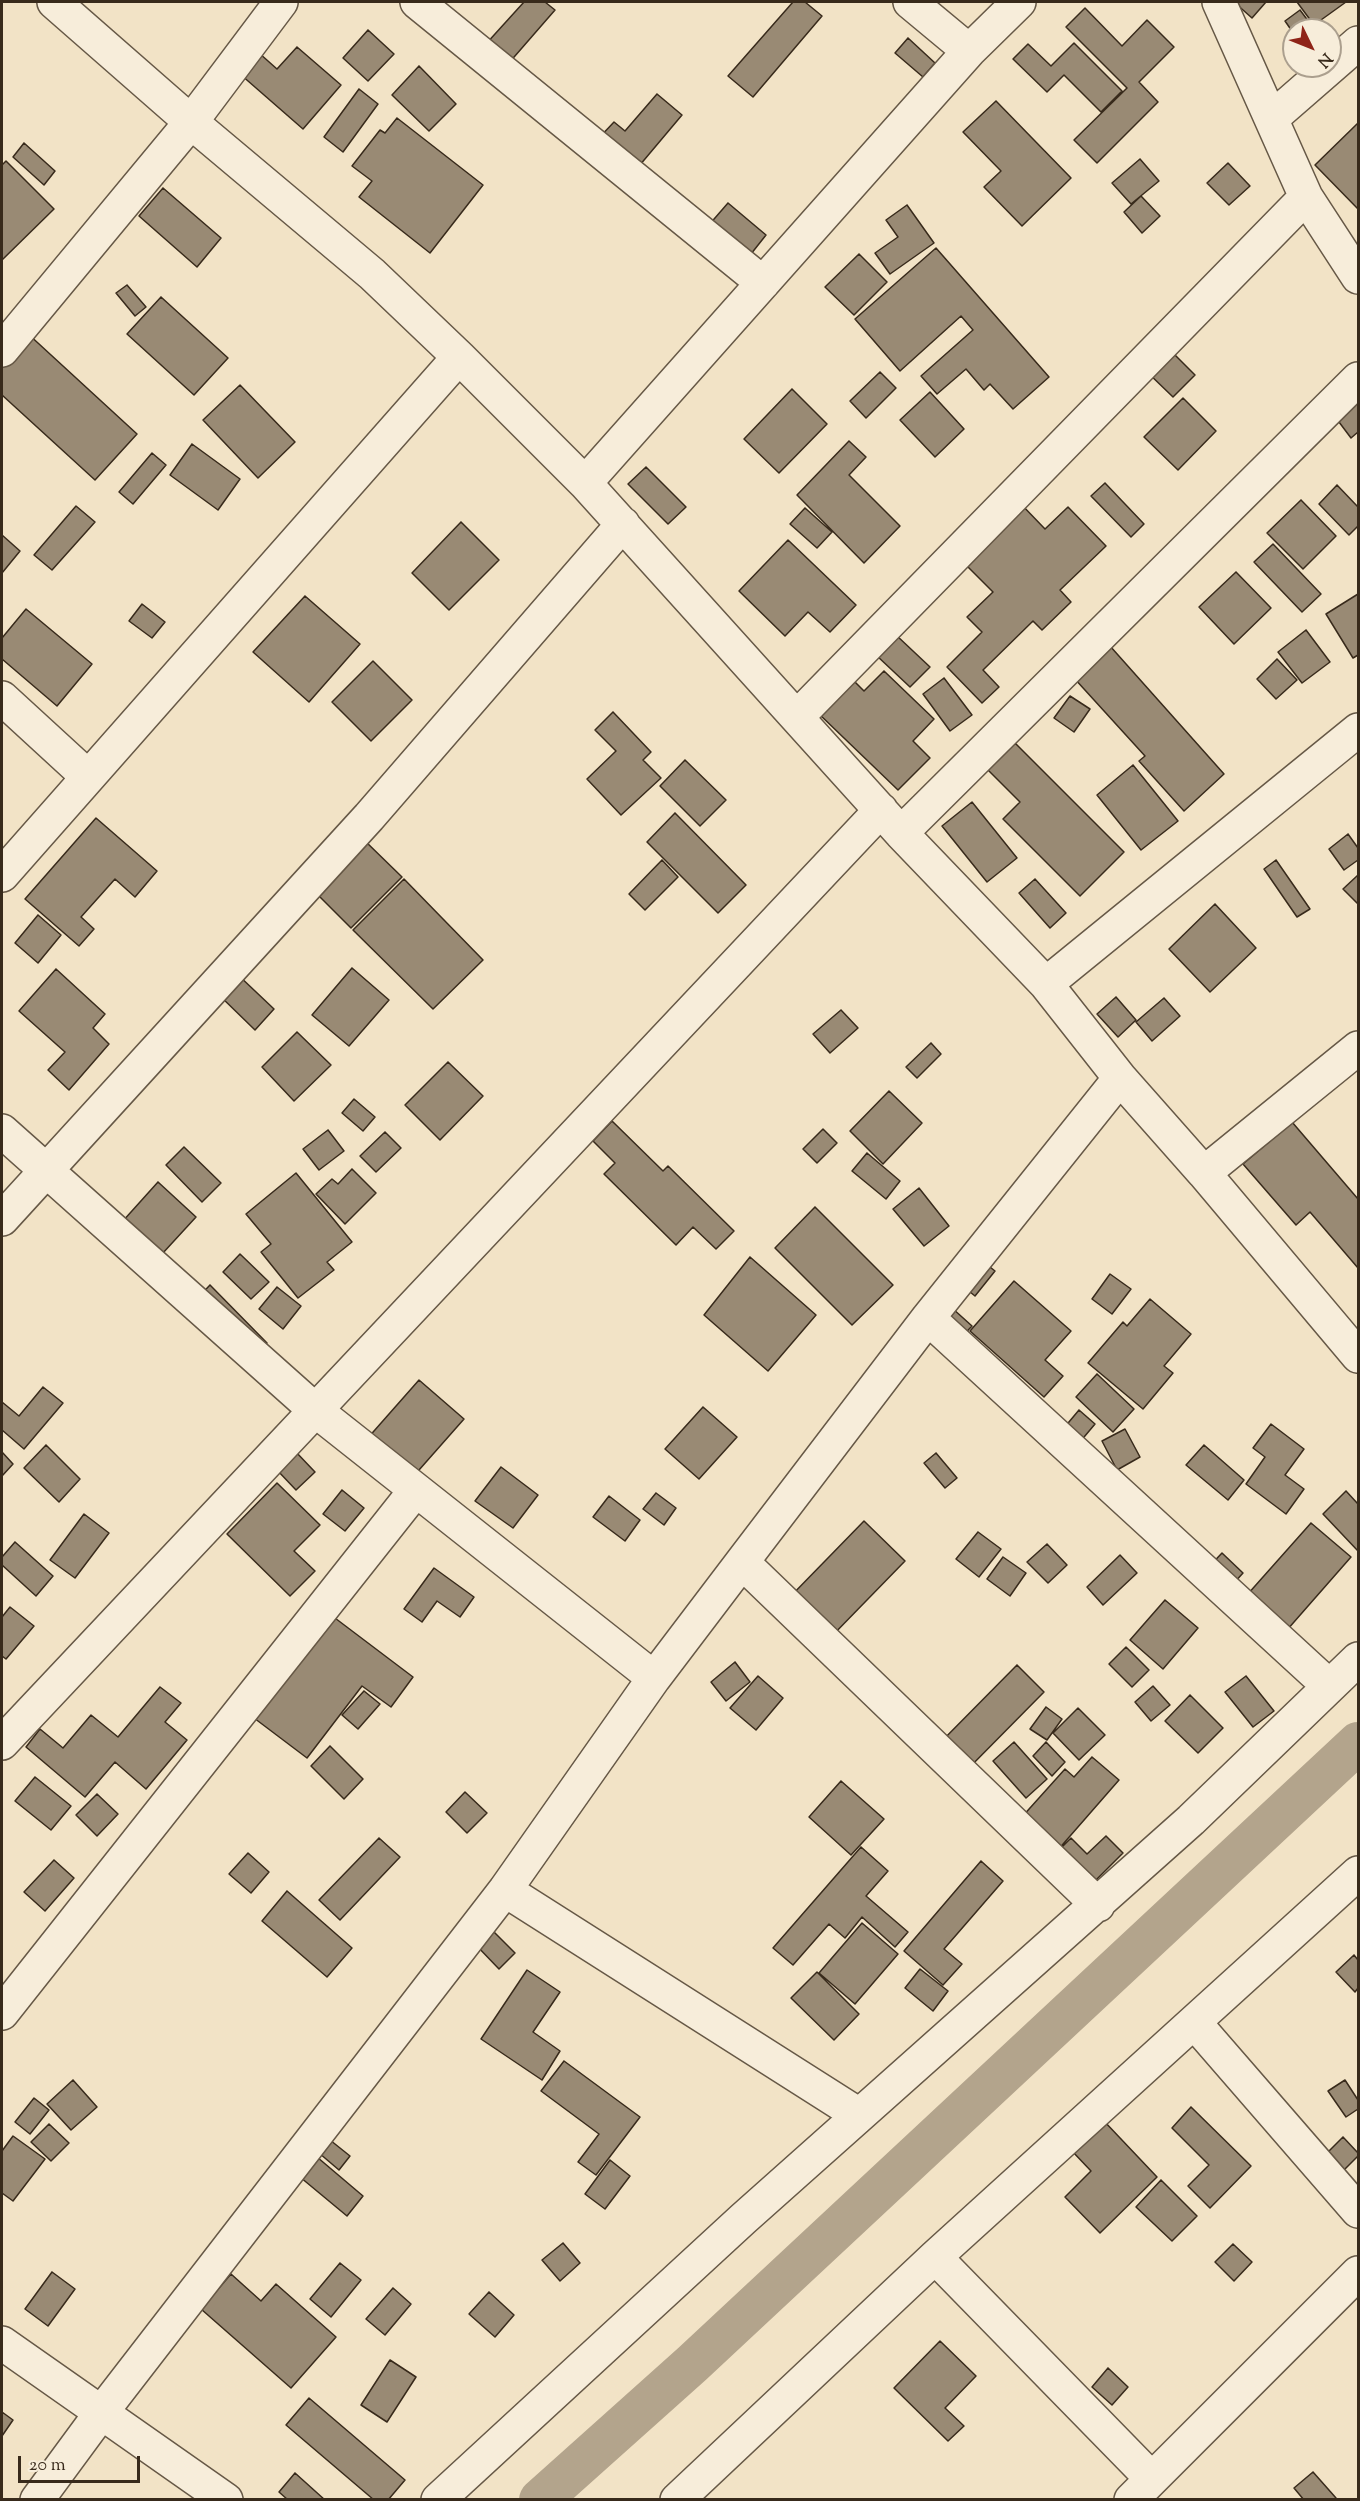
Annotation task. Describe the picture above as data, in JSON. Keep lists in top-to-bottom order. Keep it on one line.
{"scale_bar":"20 m","north":"bottom right"}
